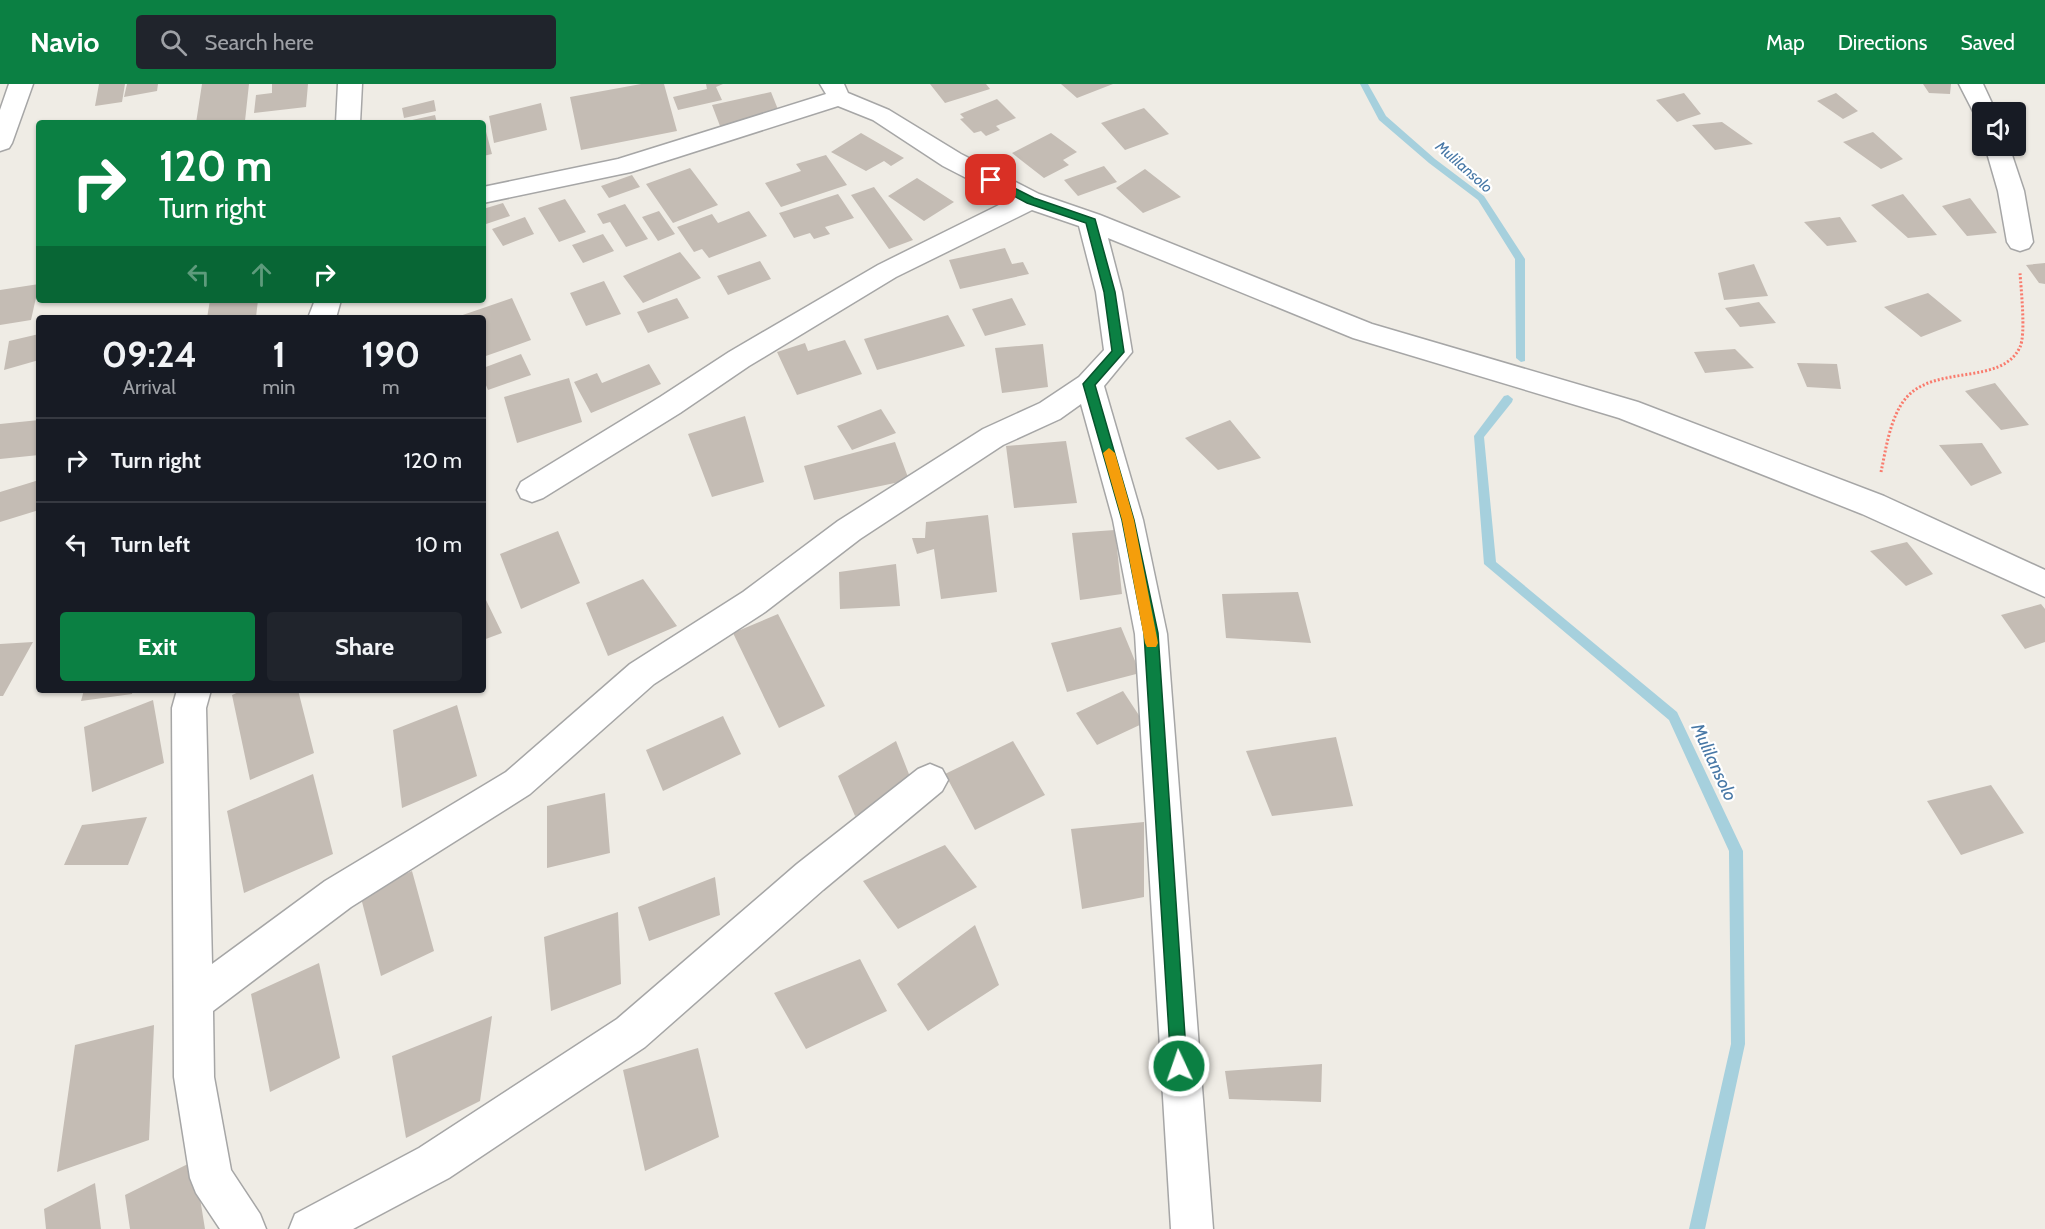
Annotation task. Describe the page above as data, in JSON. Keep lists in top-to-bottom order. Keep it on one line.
{"water":["Mulilansolo"],"page":{"header":"Navio","search":"Search here","nav":["Map","Directions","Saved"],"turn":["120 m","Turn right"],"eta":["09:24","Arrival","1","min","190","m"],"list":[{"name":"Turn right","value":"120 m"},{"name":"Turn left","value":"10 m"}],"buttons":["Exit","Share"]}}
